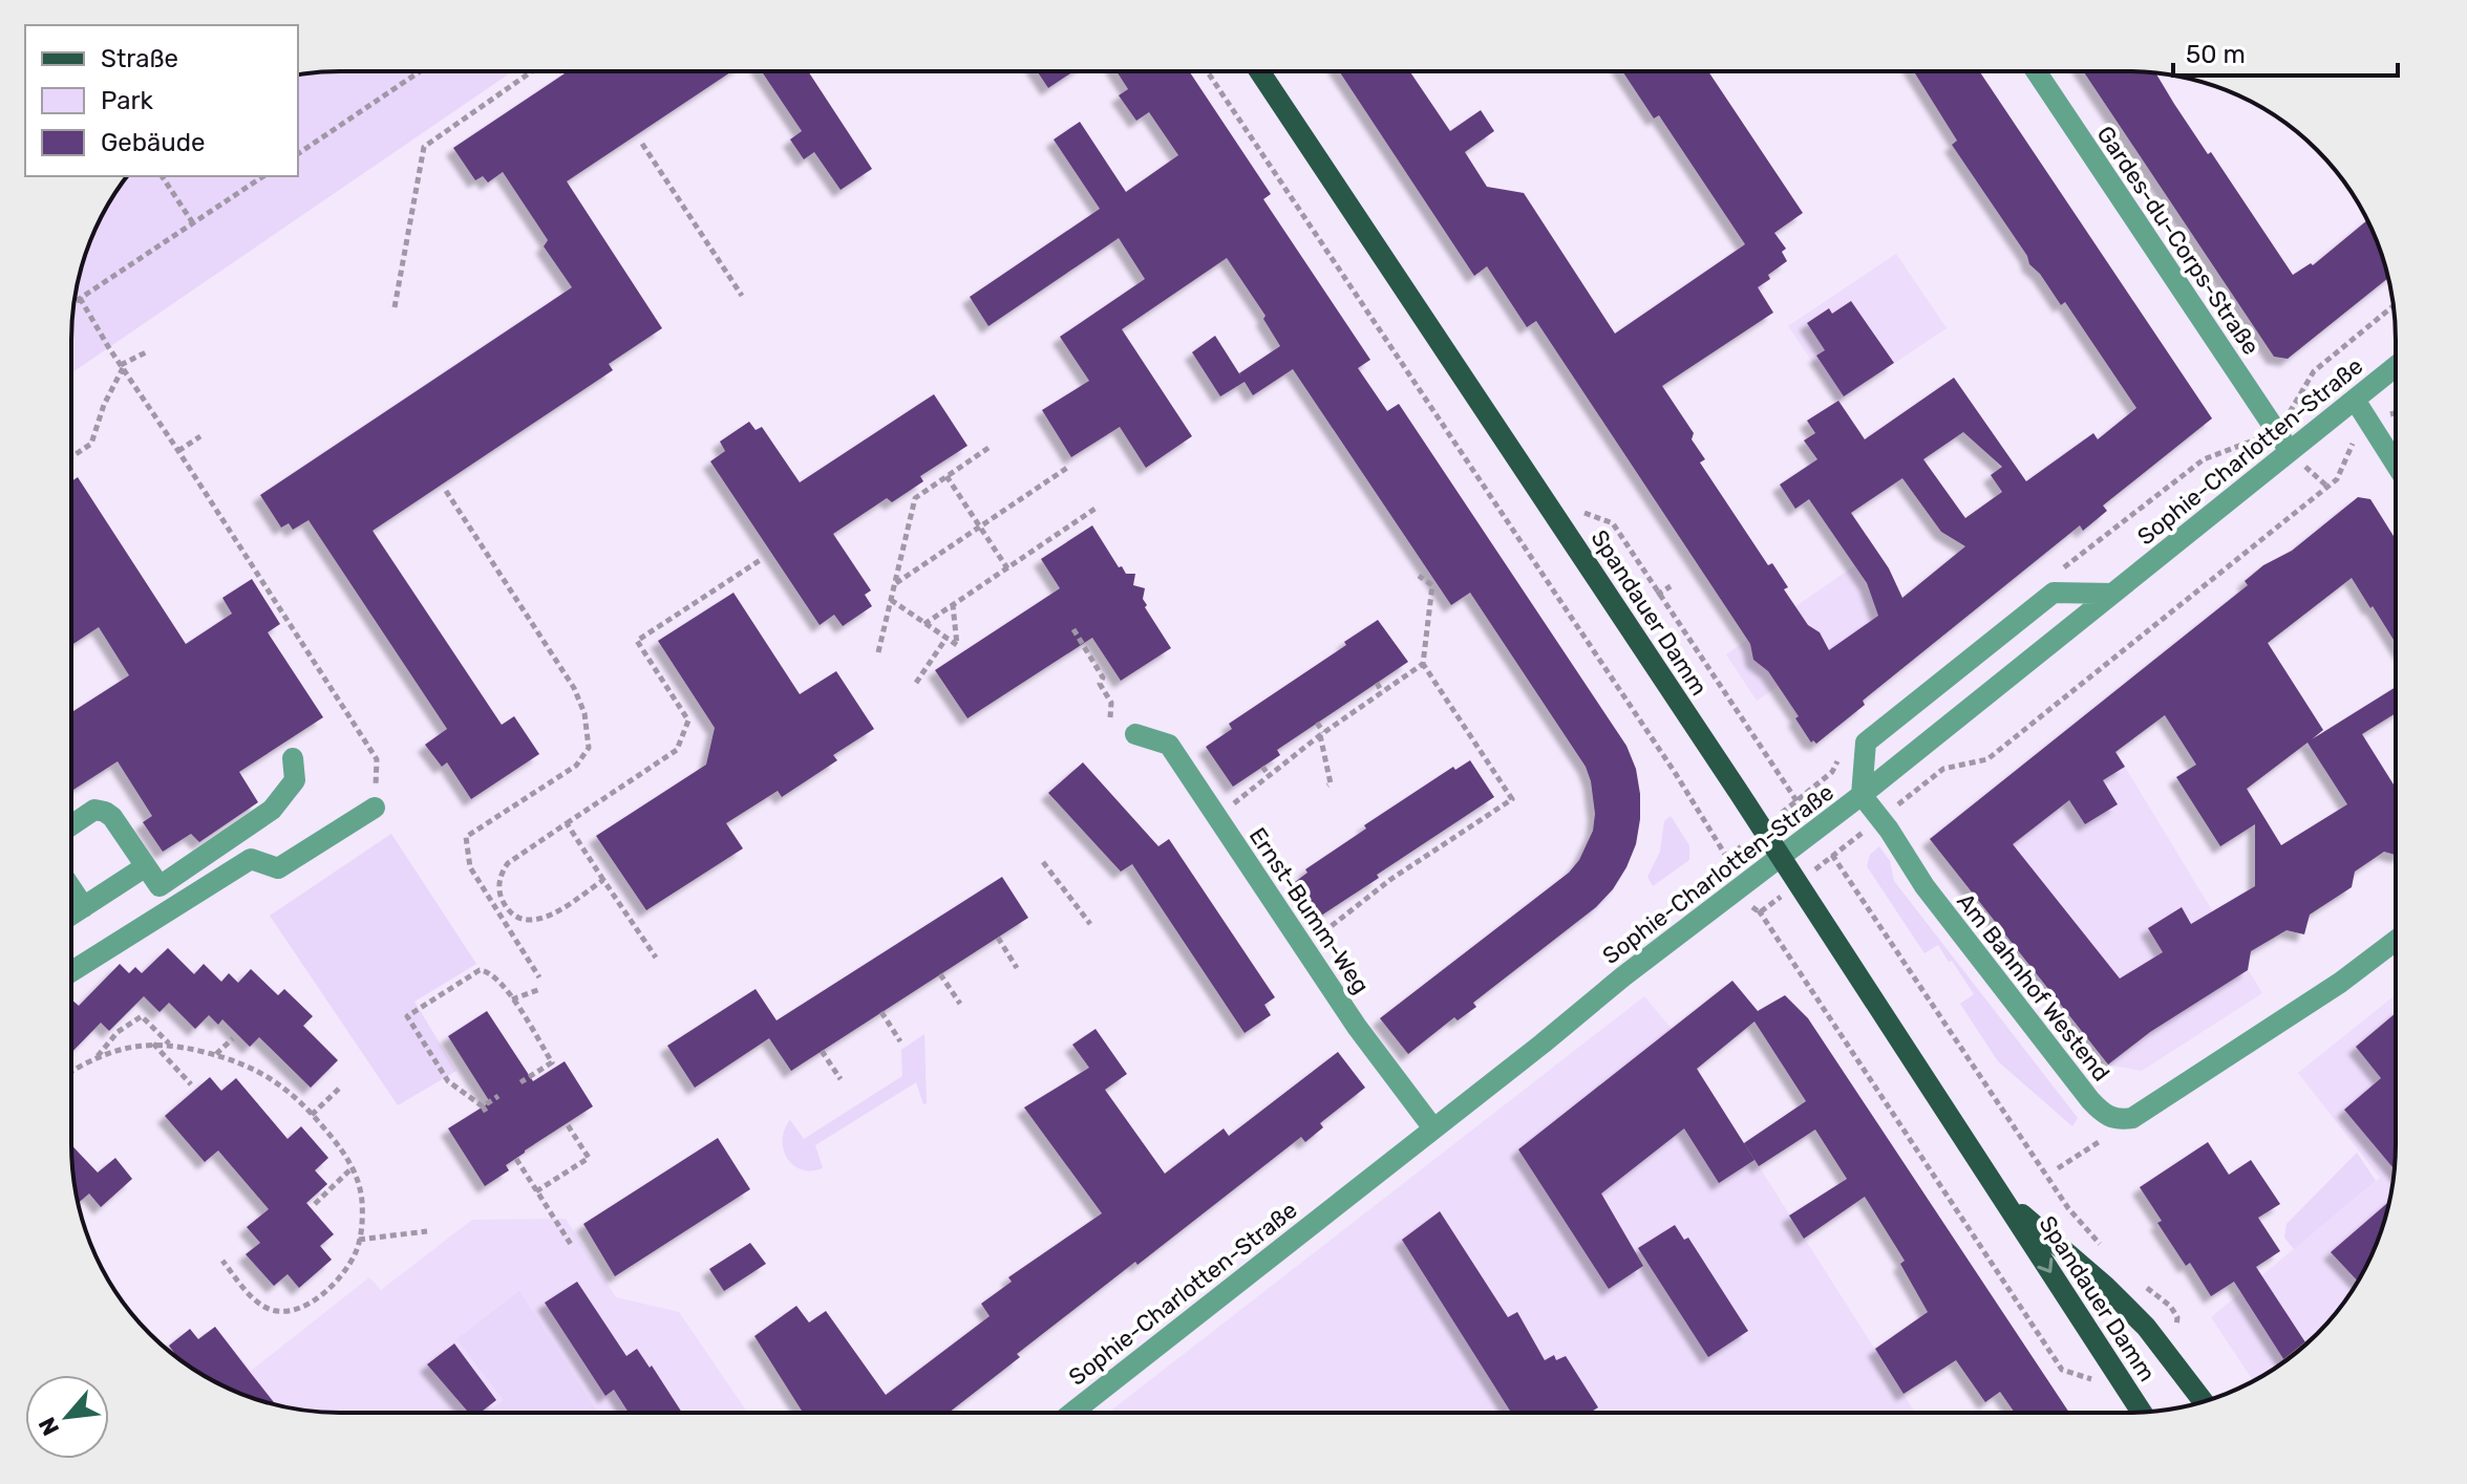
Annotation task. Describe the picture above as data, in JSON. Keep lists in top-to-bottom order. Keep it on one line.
{"streets":{"main road":["Spandauer Damm"],"street":["Gardes-du-Corps-Straße","Sophie-Charlotten-Straße","Ernst-Bumm-Weg","Am Bahnhof Westend"]},"crossings":[["Gardes-du-Corps-Straße","Sophie-Charlotten-Straße"],["Sophie-Charlotten-Straße","Spandauer Damm"],["Sophie-Charlotten-Straße","Ernst-Bumm-Weg"],["Sophie-Charlotten-Straße","Am Bahnhof Westend"]],"legend":["Straße","Park","Gebäude"],"scale_bar":"50 m","north":"bottom left"}
